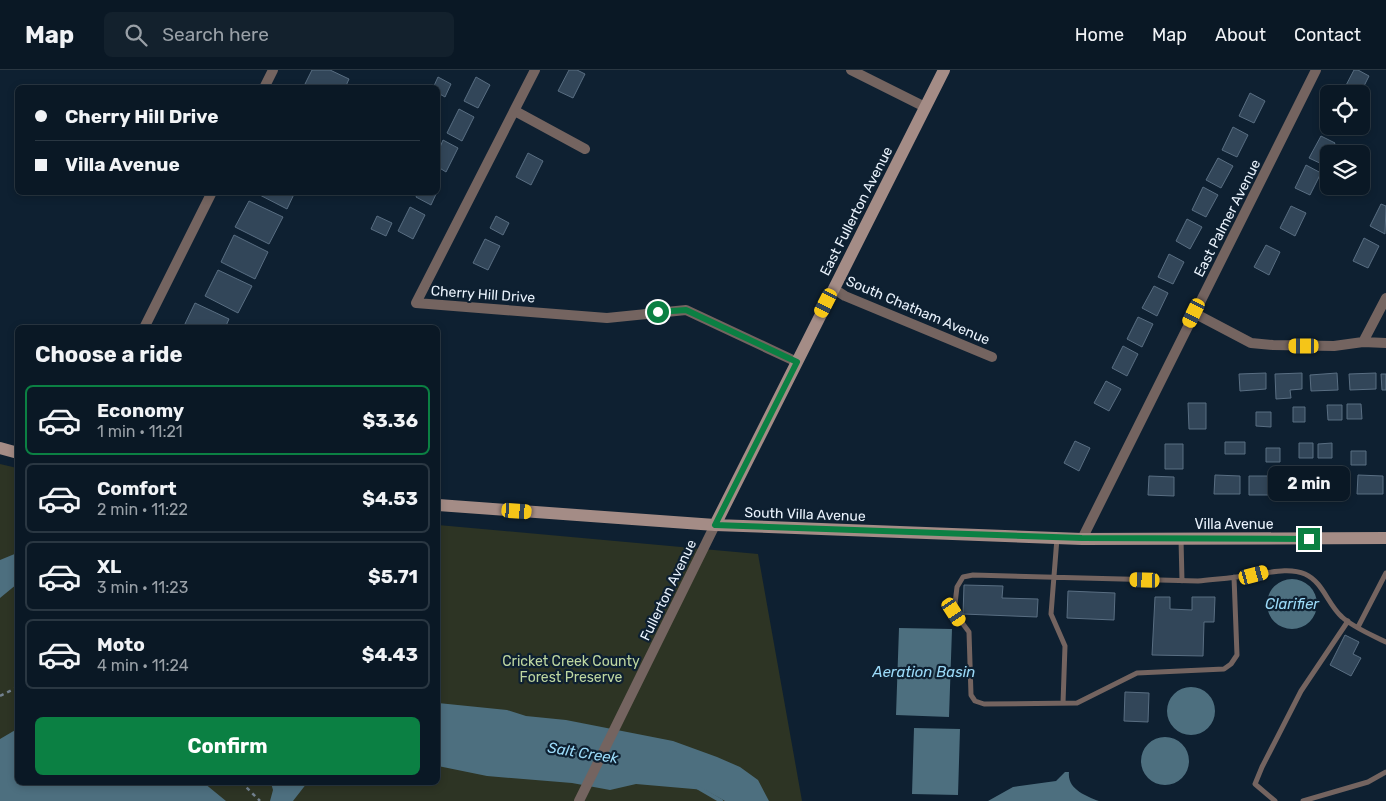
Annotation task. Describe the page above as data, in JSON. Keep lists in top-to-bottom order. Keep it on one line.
{"streets":{"main road":["East Fullerton Avenue","South Villa Avenue","Villa Avenue"],"street":["East Palmer Avenue","Cherry Hill Drive","South Chatham Avenue","Fullerton Avenue"]},"crossings":[["East Fullerton Avenue","Cherry Hill Drive"],["East Fullerton Avenue","South Chatham Avenue"],["East Fullerton Avenue","South Villa Avenue"],["East Fullerton Avenue","Fullerton Avenue"],["East Palmer Avenue","South Villa Avenue"],["East Palmer Avenue","Villa Avenue"],["South Villa Avenue","Villa Avenue"],["South Villa Avenue","Fullerton Avenue"]],"water":["Clarifier","Aeration Basin","Salt Creek"],"parks":["Cricket Creek County Forest Preserve"],"page":{"header":"Map","search":"Search here","nav":["Home","Map","About","Contact"],"banner":["Cherry Hill Drive","Villa Avenue"],"heading":"Choose a ride","list":[{"name":"Economy","note":"1 min · 11:21","value":"$3.36"},{"name":"Comfort","note":"2 min · 11:22","value":"$4.53"},{"name":"XL","note":"3 min · 11:23","value":"$5.71"},{"name":"Moto","note":"4 min · 11:24","value":"$4.43"}],"bubble":"2 min","buttons":"Confirm"}}
